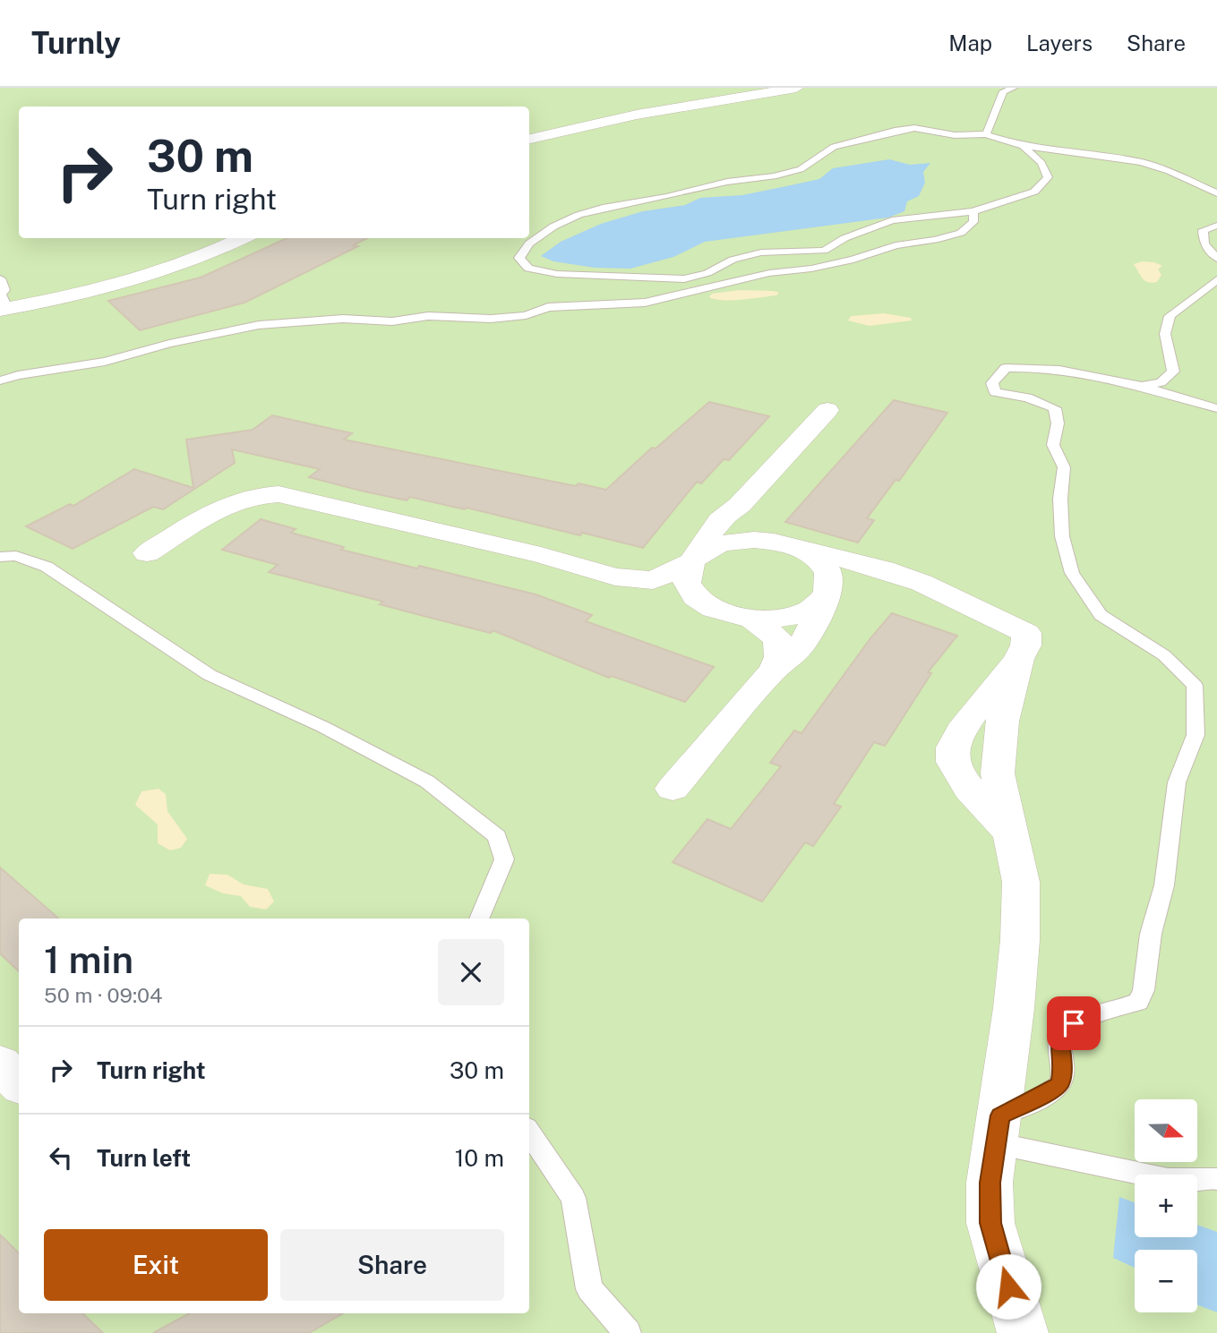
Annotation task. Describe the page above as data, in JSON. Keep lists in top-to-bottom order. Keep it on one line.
{"north":"right","page":{"header":"Turnly","nav":["Map","Layers","Share"],"turn":["30 m","Turn right"],"heading":["1 min","50 m · 09:04"],"list":[{"name":"Turn right","value":"30 m"},{"name":"Turn left","value":"10 m"}],"map_buttons":["+","−"],"buttons":["Exit","Share"]}}
